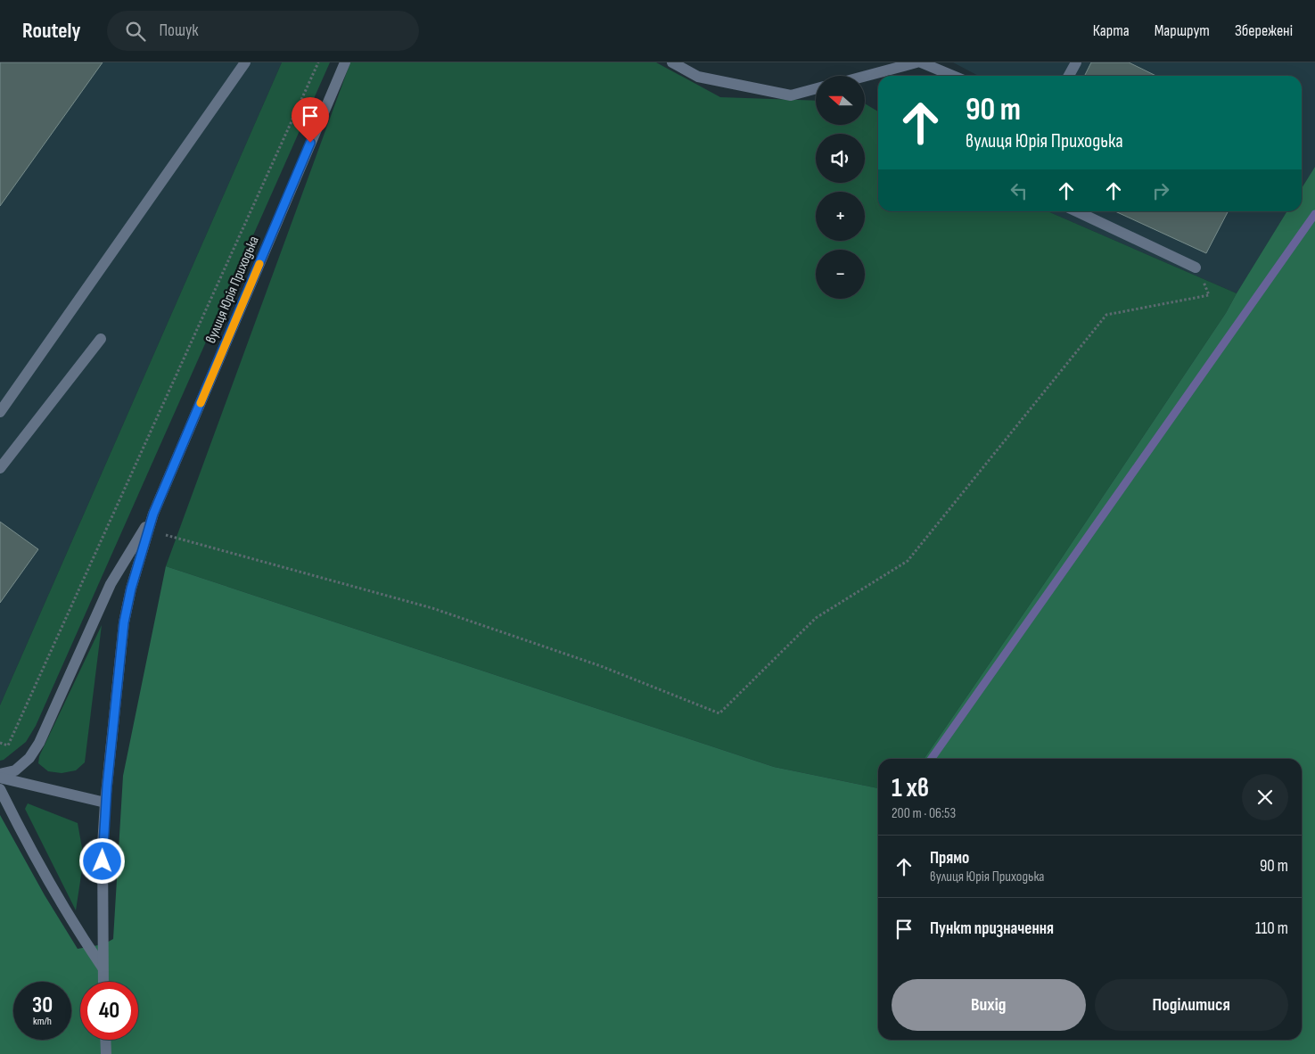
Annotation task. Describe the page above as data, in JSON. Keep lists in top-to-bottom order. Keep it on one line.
{"streets":{"street":["вулиця Юрія Приходька"]},"north":"left","page":{"header":"Routely","search":"Пошук","nav":["Карта","Маршрут","Збережені"],"map_buttons":["+","−"],"turn":["90 m","вулиця Юрія Приходька"],"heading":["1 хв","200 m · 06:53"],"list":[{"name":"Прямо","note":"вулиця Юрія Приходька","value":"90 m"},{"name":"Пункт призначення","value":"110 m"}],"buttons":["Вихід","Поділитися"],"speed":"30 km/h","limit":"40"}}
